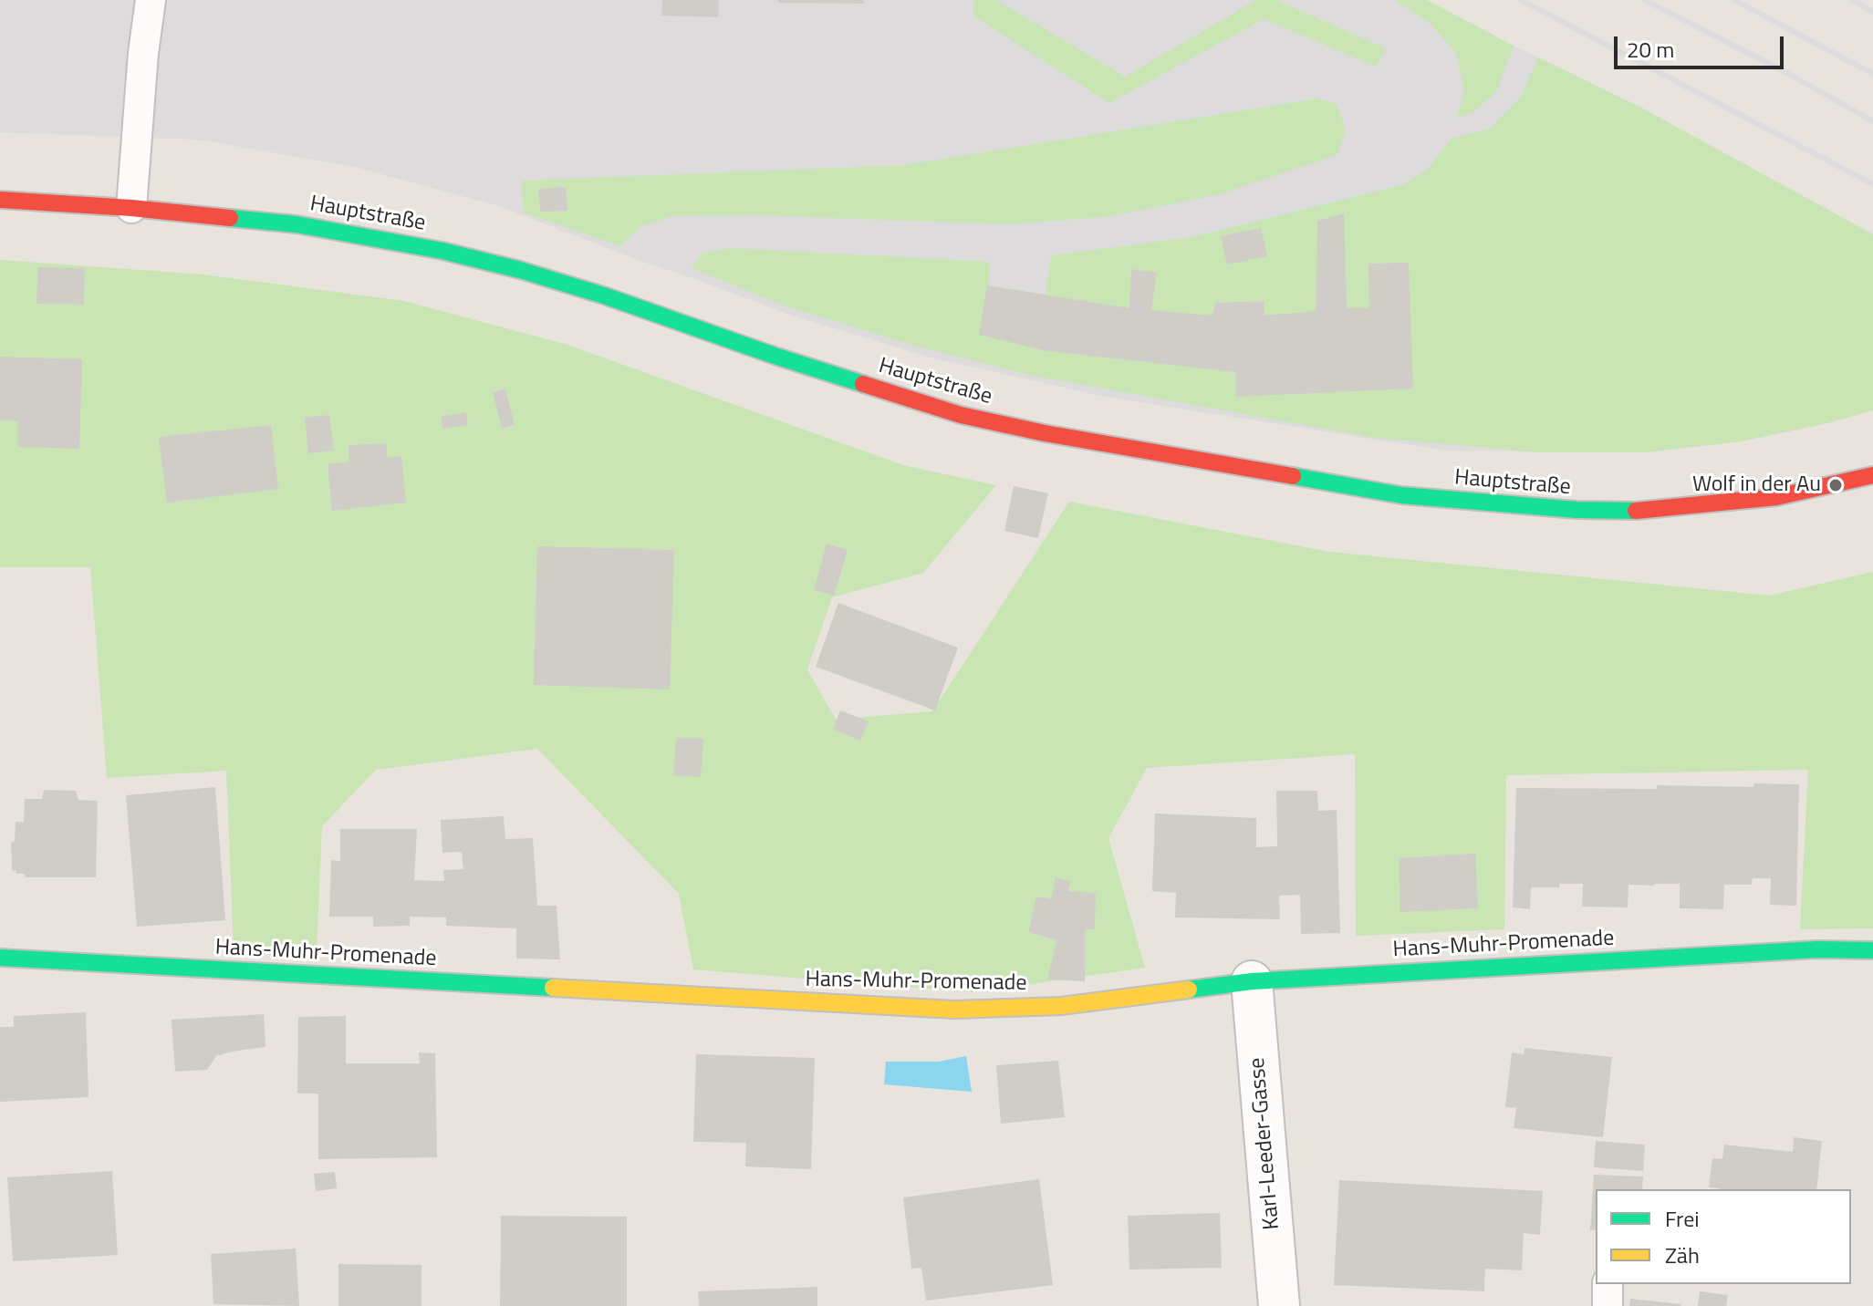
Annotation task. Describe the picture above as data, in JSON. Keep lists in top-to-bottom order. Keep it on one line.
{"streets":{"main road":["Hauptstraße","Hans-Muhr-Promenade"],"street":["Karl-Leeder-Gasse"]},"crossings":[["Hans-Muhr-Promenade","Karl-Leeder-Gasse"]],"places":["Wolf in der Au"],"legend":["Frei","Zäh"],"scale_bar":"20 m"}
